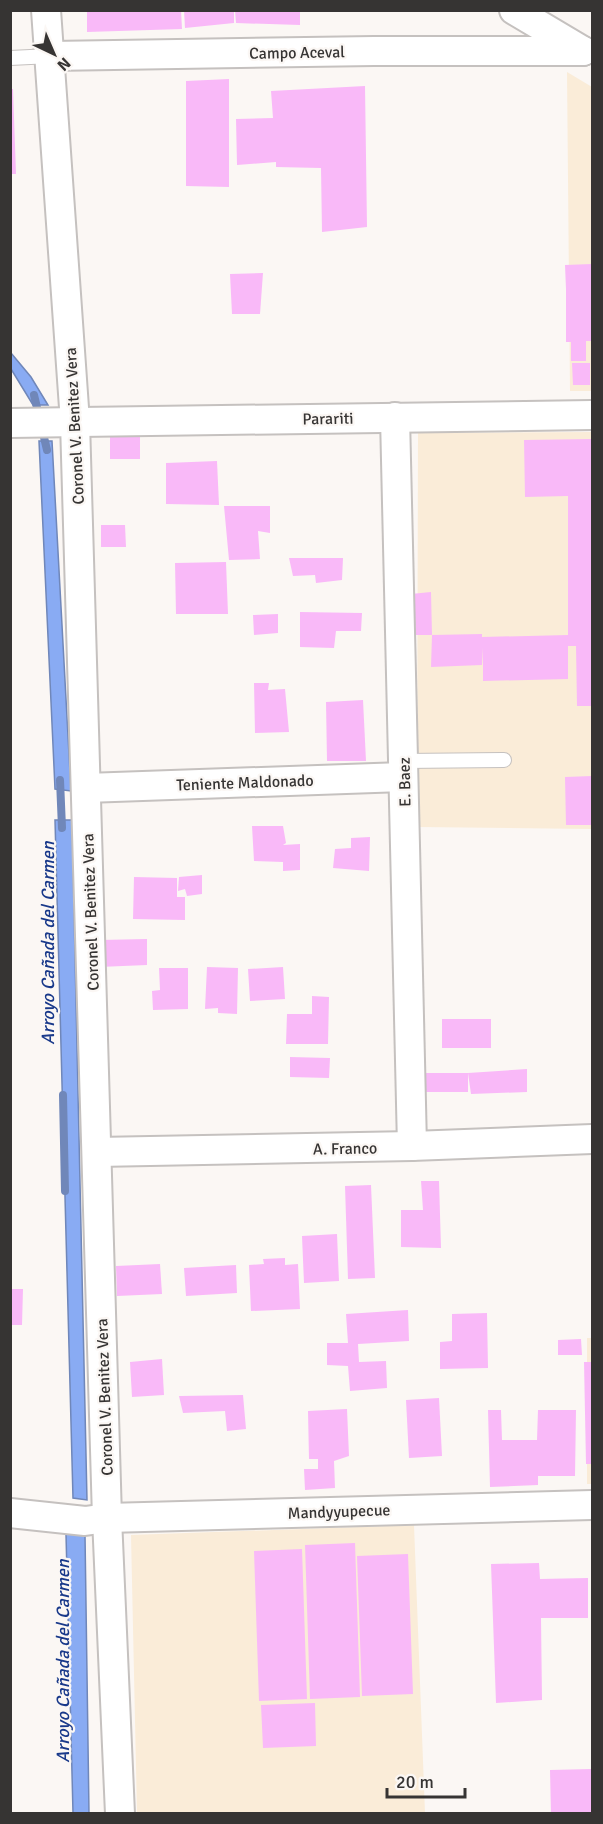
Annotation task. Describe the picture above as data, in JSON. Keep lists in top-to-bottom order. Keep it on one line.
{"streets":{"street":["Campo Aceval","Parariti","Coronel V. Benitez Vera","Teniente Maldonado","E. Baez","A. Franco","Mandyyupecue"]},"crossings":[["Campo Aceval","Coronel V. Benitez Vera"],["Parariti","Coronel V. Benitez Vera"],["Parariti","E. Baez"],["Coronel V. Benitez Vera","Teniente Maldonado"],["Coronel V. Benitez Vera","A. Franco"],["Coronel V. Benitez Vera","Mandyyupecue"],["Teniente Maldonado","E. Baez"],["E. Baez","A. Franco"]],"water":["Arroyo Cañada del Carmen"],"scale_bar":"20 m","north":"bottom right"}
